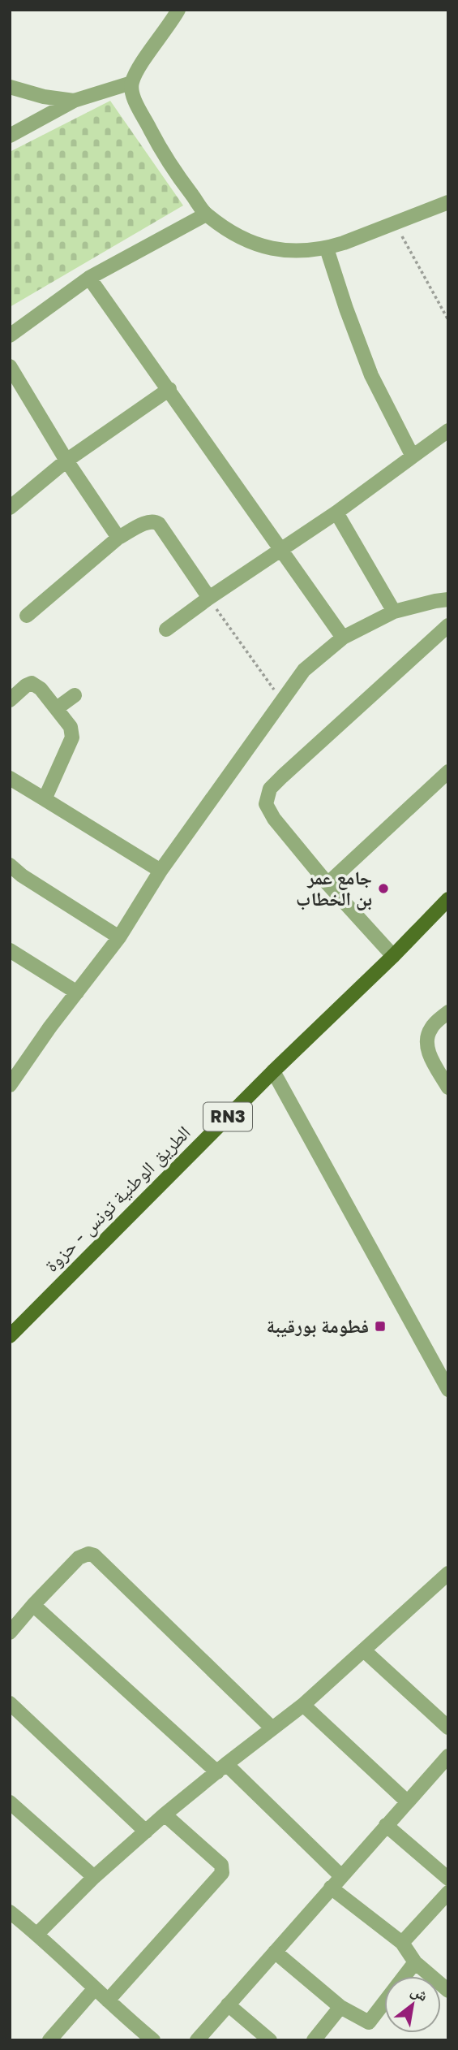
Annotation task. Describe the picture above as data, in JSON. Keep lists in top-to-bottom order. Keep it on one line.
{"streets":{"main road":["RN3","الطريق الوطنية تونس - حزوة"]},"places":{"other":["جامع عمر بن الخطاب"],"transit":["فطومة بورقيبة"]},"north":"top right"}
